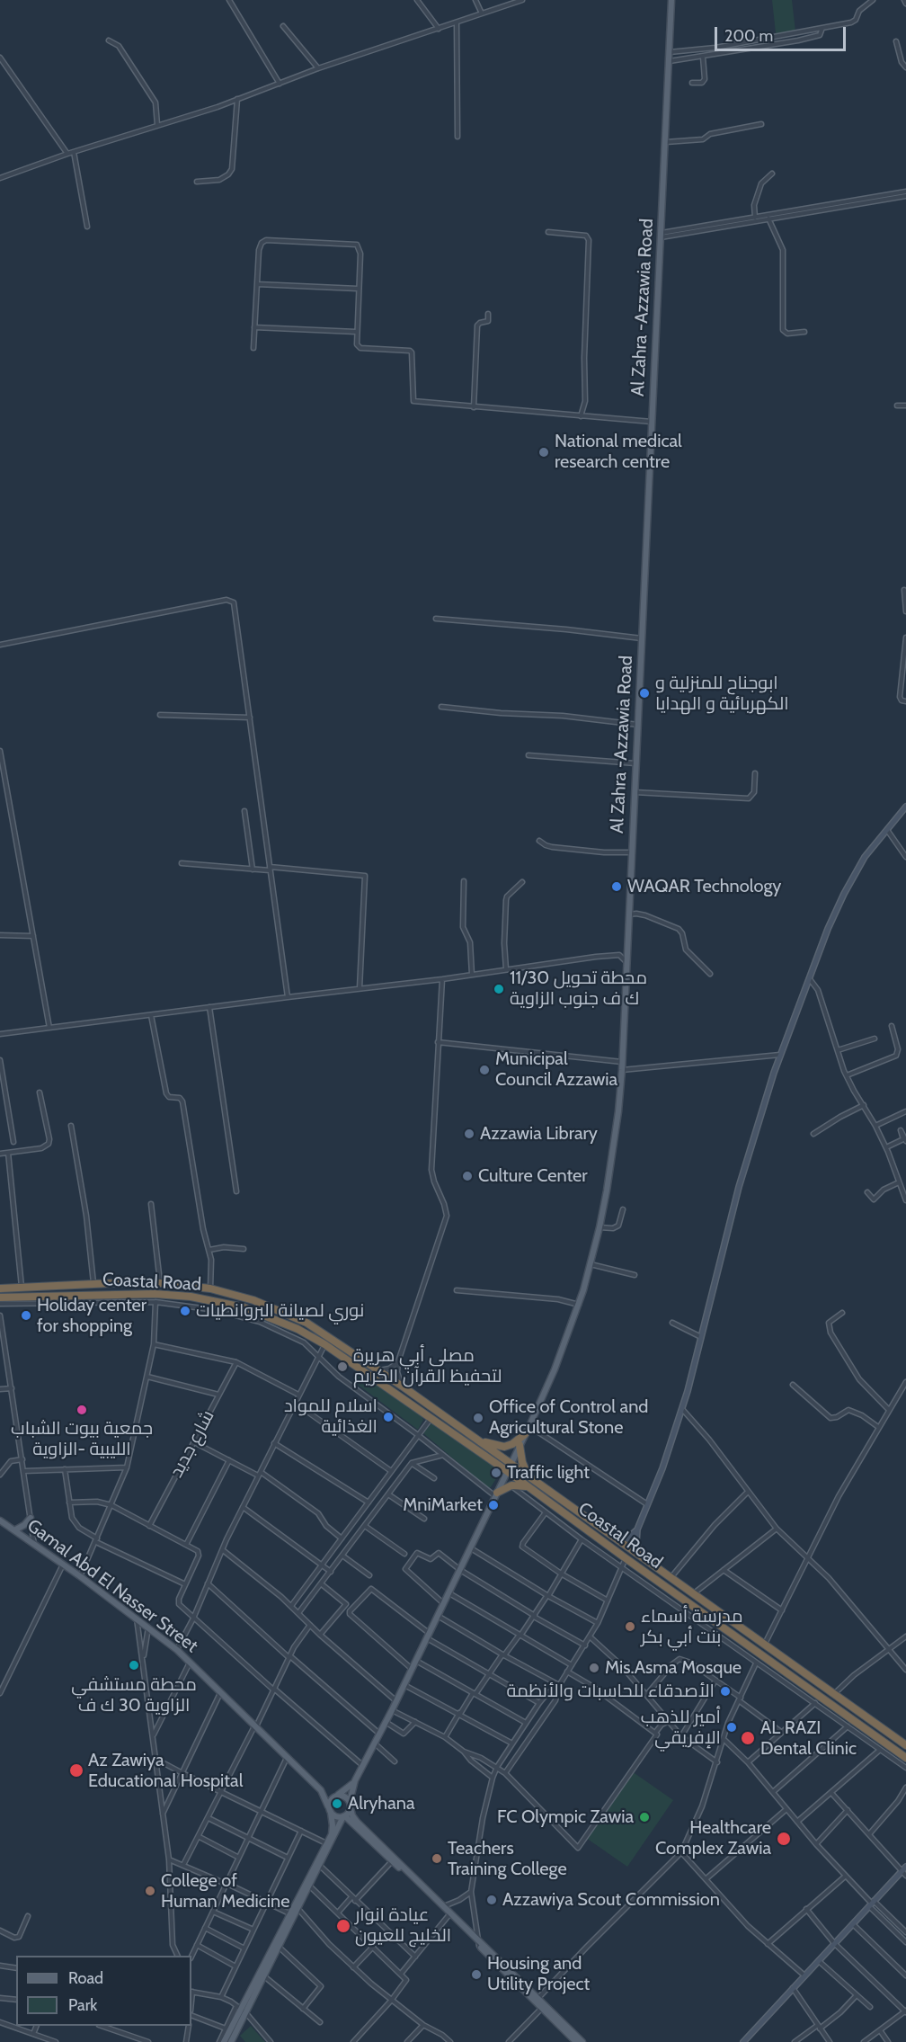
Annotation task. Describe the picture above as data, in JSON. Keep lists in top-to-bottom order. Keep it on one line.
{"streets":{"highway":["Coastal Road"],"main road":["Al Zahra -Azzawia Road","Gamal Abd El Nasser Street"],"street":["شارع جديد"]},"crossings":[["Al Zahra -Azzawia Road","Coastal Road"]],"places":["National medical research centre","ابوجناح للمنزلية و الكهربائية و الهدايا","WAQAR Technology","محطة تحويل 11/30 ك ف جنوب الزاوية","Municipal Council Azzawia","Azzawia Library","Culture Center","نوري لصيانة البروانطيات","Holiday center for shopping","مصلى أبي هريرة لتحفيظ القرآن الكريم","جمعية بيوت الشباب الليبية -الزاوية","اسلام للمواد الغذائية","Office of Control and Agricultural Stone","Traffic light","MniMarket","مدرسة أسماء بنت أبي بكر","محطة مستشفي الزاوية 30 ك ف","Mis.Asma Mosque","الأصدقاء للحاسبات والأنظمة","أمير للذهب الإفريقي","AL RAZI Dental Clinic","Az Zawiya Educational Hospital","Alryhana","FC Olympic Zawia","Healthcare Complex Zawia","Teachers Training College","College of Human Medicine","Azzawiya Scout Commission","عيادة انوار الخليج للعيون","Housing and Utility Project"],"legend":["Road","Park"],"scale_bar":"200 m"}
